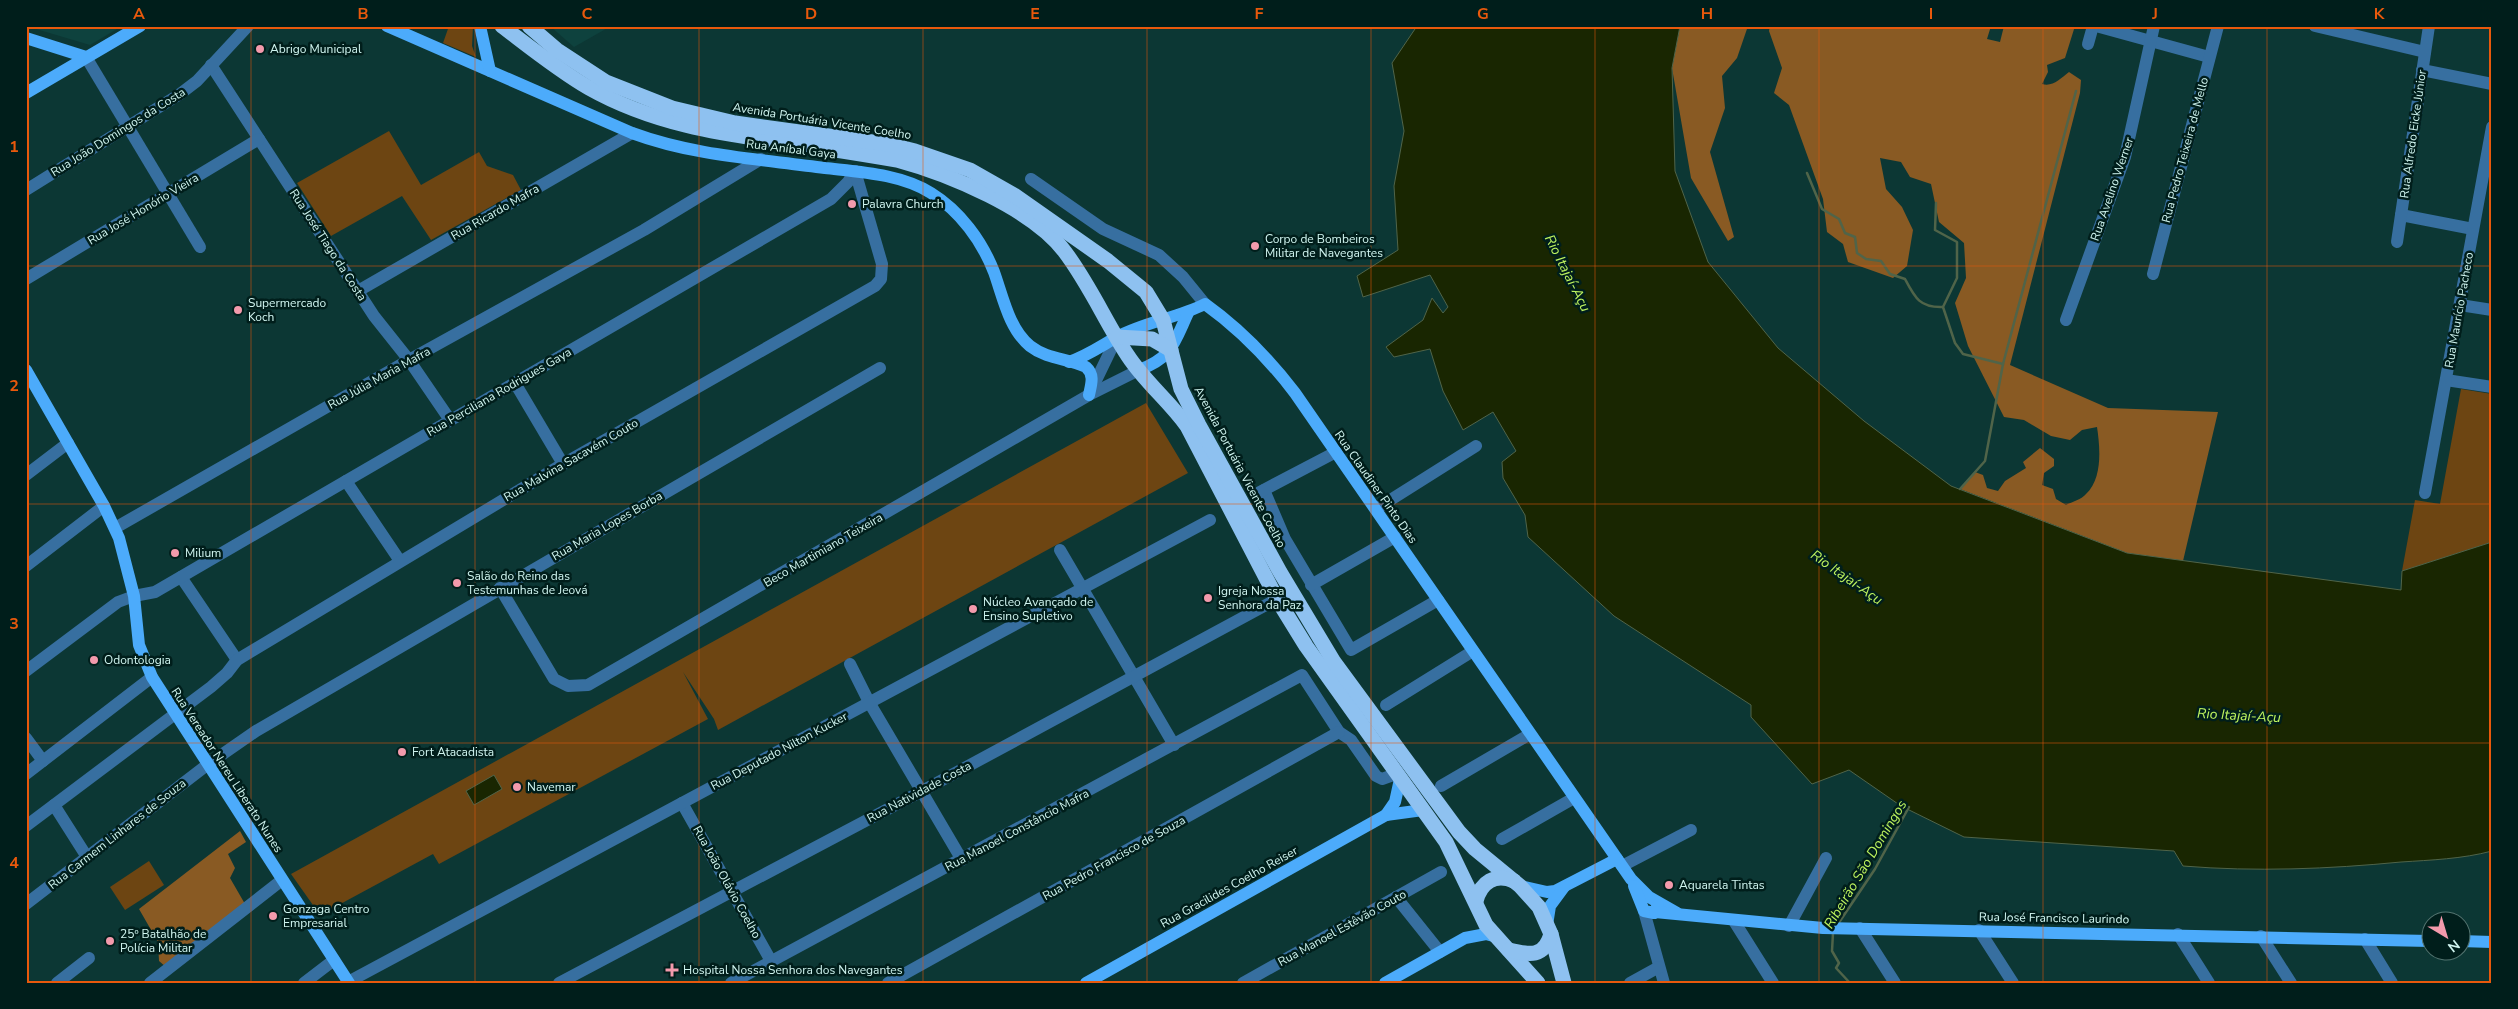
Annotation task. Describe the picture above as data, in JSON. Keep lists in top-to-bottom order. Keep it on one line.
{"streets":{"highway":["Avenida Portuária Vicente Coelho"],"main road":["Rua Aníbal Gaya","Rua Claudiner Pinto Dias","Rua Vereador Nereu Liberato Nunes","Rua Gracilides Coelho Reiser","Rua José Francisco Laurindo"],"street":["Rua João Domingos da Costa","Rua Alfredo Eicke Júnior","Rua Pedro Teixeira de Mello","Rua Avelino Werner","Rua José Honório Vieira","Rua Ricardo Mafra","Rua José Tiago da Costa","Rua Maurício Pacheco","Rua Júlia Maria Mafra","Rua Perciliana Rodrigues Gaya","Rua Malvina Sacavém Couto","Rua Maria Lopes Borba","Beco Martimiano Teixeira","Rua Deputado Nilton Kucker","Rua Natividade Costa","Rua Manoel Constâncio Mafra","Rua Carmem Linhares de Souza","Rua Pedro Francisco de Souza","Rua João Olávio Coelho","Rua Manoel Estêvão Couto"]},"crossings":[["Rua João Domingos da Costa","Rua José Tiago da Costa"],["Rua Aníbal Gaya","Rua Ricardo Mafra"],["Rua Aníbal Gaya","Rua Júlia Maria Mafra"],["Rua Aníbal Gaya","Rua Perciliana Rodrigues Gaya"],["Rua Aníbal Gaya","Rua Malvina Sacavém Couto"],["Rua Aníbal Gaya","Beco Martimiano Teixeira"],["Rua José Honório Vieira","Rua José Tiago da Costa"],["Rua Ricardo Mafra","Rua José Tiago da Costa"],["Rua José Tiago da Costa","Rua Júlia Maria Mafra"],["Rua José Tiago da Costa","Rua Perciliana Rodrigues Gaya"],["Rua Júlia Maria Mafra","Rua Vereador Nereu Liberato Nunes"],["Rua Perciliana Rodrigues Gaya","Rua Malvina Sacavém Couto"],["Rua Perciliana Rodrigues Gaya","Rua Vereador Nereu Liberato Nunes"],["Rua Malvina Sacavém Couto","Rua Vereador Nereu Liberato Nunes"],["Rua Claudiner Pinto Dias","Rua José Francisco Laurindo"],["Rua Maria Lopes Borba","Beco Martimiano Teixeira"],["Rua Maria Lopes Borba","Rua Vereador Nereu Liberato Nunes"],["Rua Maria Lopes Borba","Rua Carmem Linhares de Souza"],["Rua Deputado Nilton Kucker","Rua Vereador Nereu Liberato Nunes"],["Rua Deputado Nilton Kucker","Rua João Olávio Coelho"],["Rua Vereador Nereu Liberato Nunes","Rua Carmem Linhares de Souza"],["Rua Natividade Costa","Rua João Olávio Coelho"],["Rua Manoel Constâncio Mafra","Rua Pedro Francisco de Souza"],["Rua Manoel Constâncio Mafra","Rua João Olávio Coelho"]],"water":["Rio Itajaí-Açu","Ribeirão São Domingos"],"places":{"other":["Abrigo Municipal","Palavra Church","Corpo de Bombeiros Militar de Navegantes","Supermercado Koch","Milium","Salão do Reino das Testemunhas de Jeová","Igreja Nossa Senhora da Paz","Núcleo Avançado de Ensino Supletivo","Odontologia","Fort Atacadista","Navemar","Aquarela Tintas","Gonzaga Centro Empresarial","25º Batalhão de Polícia Militar"],"health":["Hospital Nossa Senhora dos Navegantes"]},"north":"bottom right","grid":{"columns":["A","B","C","D","E","F","G","H","I","J","K"],"rows":["1","2","3","4"]}}
